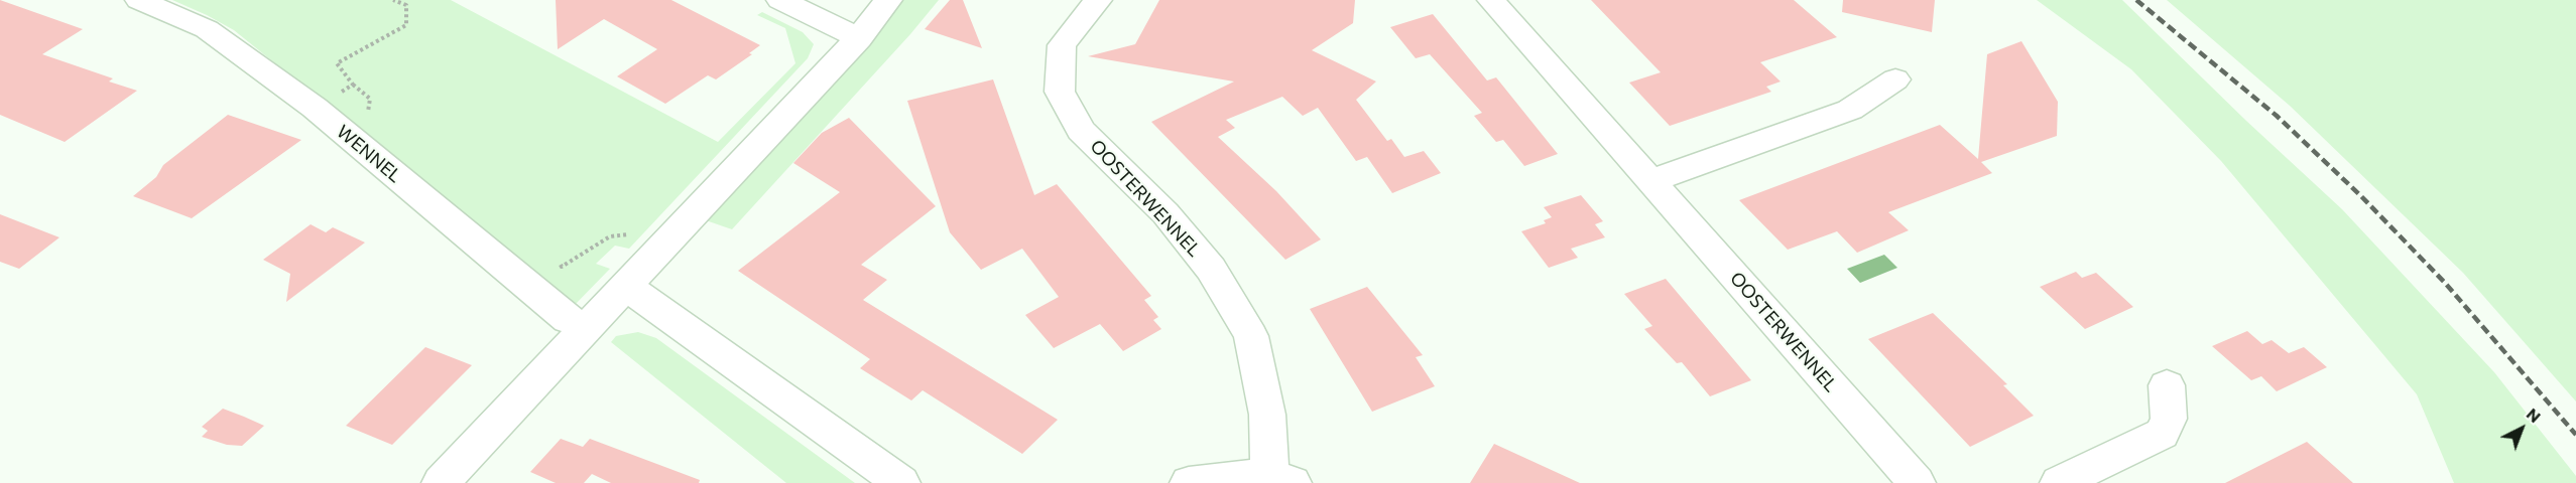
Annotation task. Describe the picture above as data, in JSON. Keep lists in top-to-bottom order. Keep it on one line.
{"streets":{"street":["WENNEL","OOSTERWENNEL"]},"north":"top right"}
